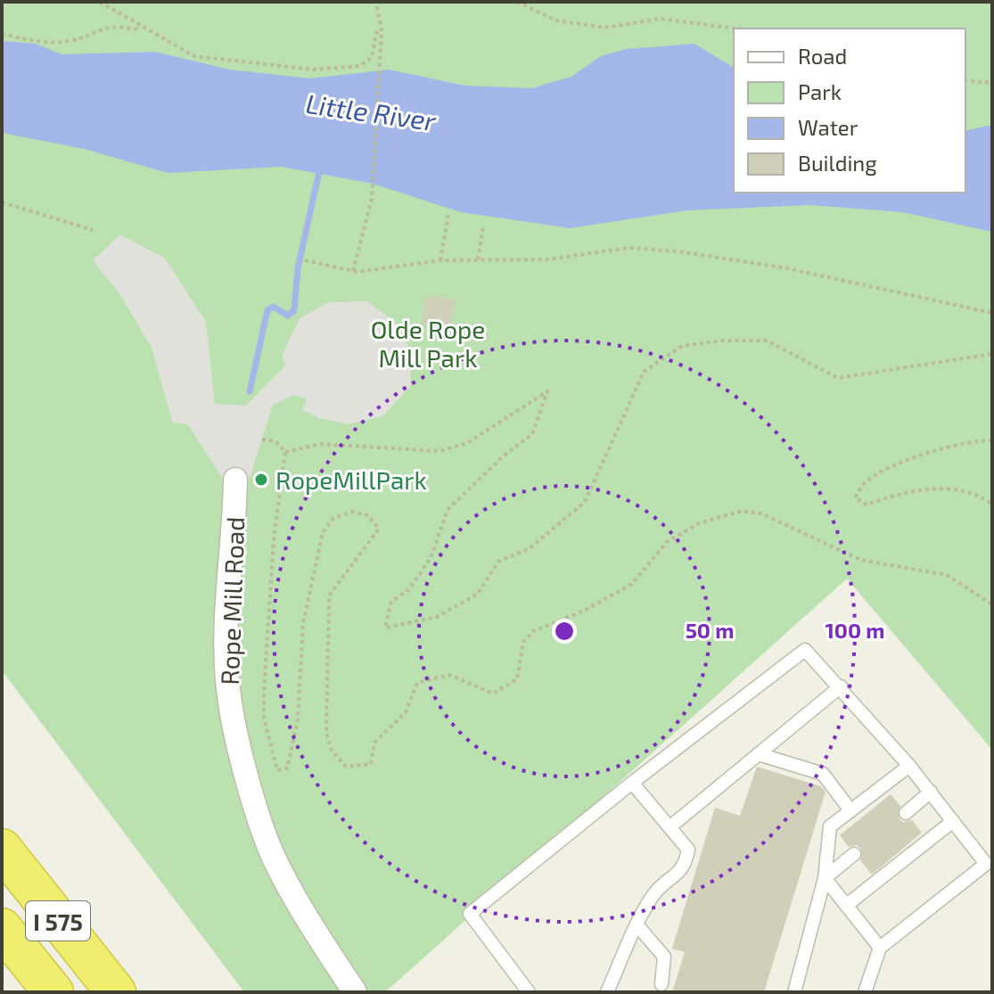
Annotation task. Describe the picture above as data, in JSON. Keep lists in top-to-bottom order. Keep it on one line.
{"streets":{"highway":["I 575"],"street":["Rope Mill Road"]},"water":["Little River"],"parks":["Olde Rope Mill Park"],"places":["RopeMillPark"],"legend":["Road","Park","Water","Building"],"rings":["50 m","100 m"]}
